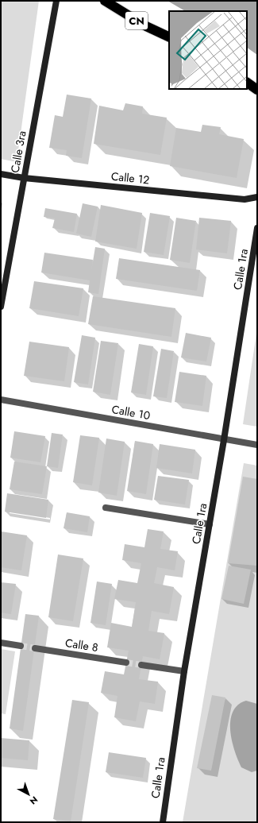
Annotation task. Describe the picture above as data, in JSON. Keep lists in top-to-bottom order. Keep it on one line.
{"streets":{"highway":["CN"],"street":["Calle 3ra","Calle 12","Calle 1ra","Calle 10","Calle 8"]},"crossings":[["Calle 3ra","Calle 12"],["Calle 1ra","Calle 10"]],"north":"bottom right"}
